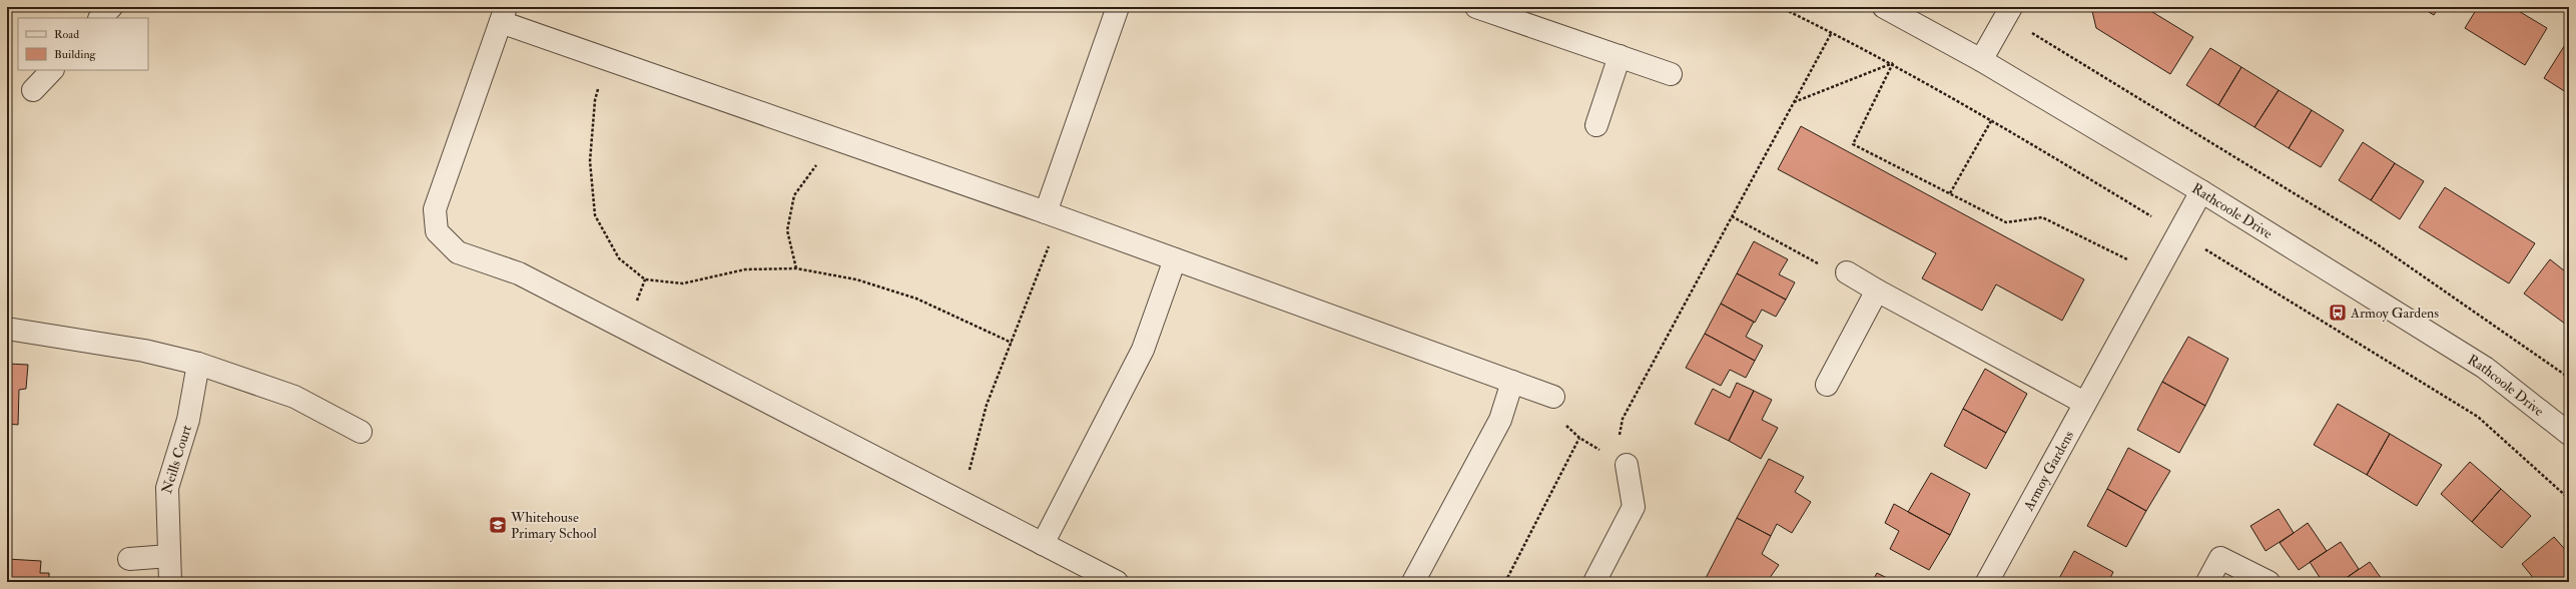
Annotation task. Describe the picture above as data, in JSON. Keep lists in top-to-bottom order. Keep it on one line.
{"streets":{"street":["Rathcoole Drive","Neills Court","Armoy Gardens"]},"crossings":[["Rathcoole Drive","Armoy Gardens"]],"places":{"bus stop":["Armoy Gardens"],"school or university":["Whitehouse Primary School"]},"legend":["Road","Building"]}
